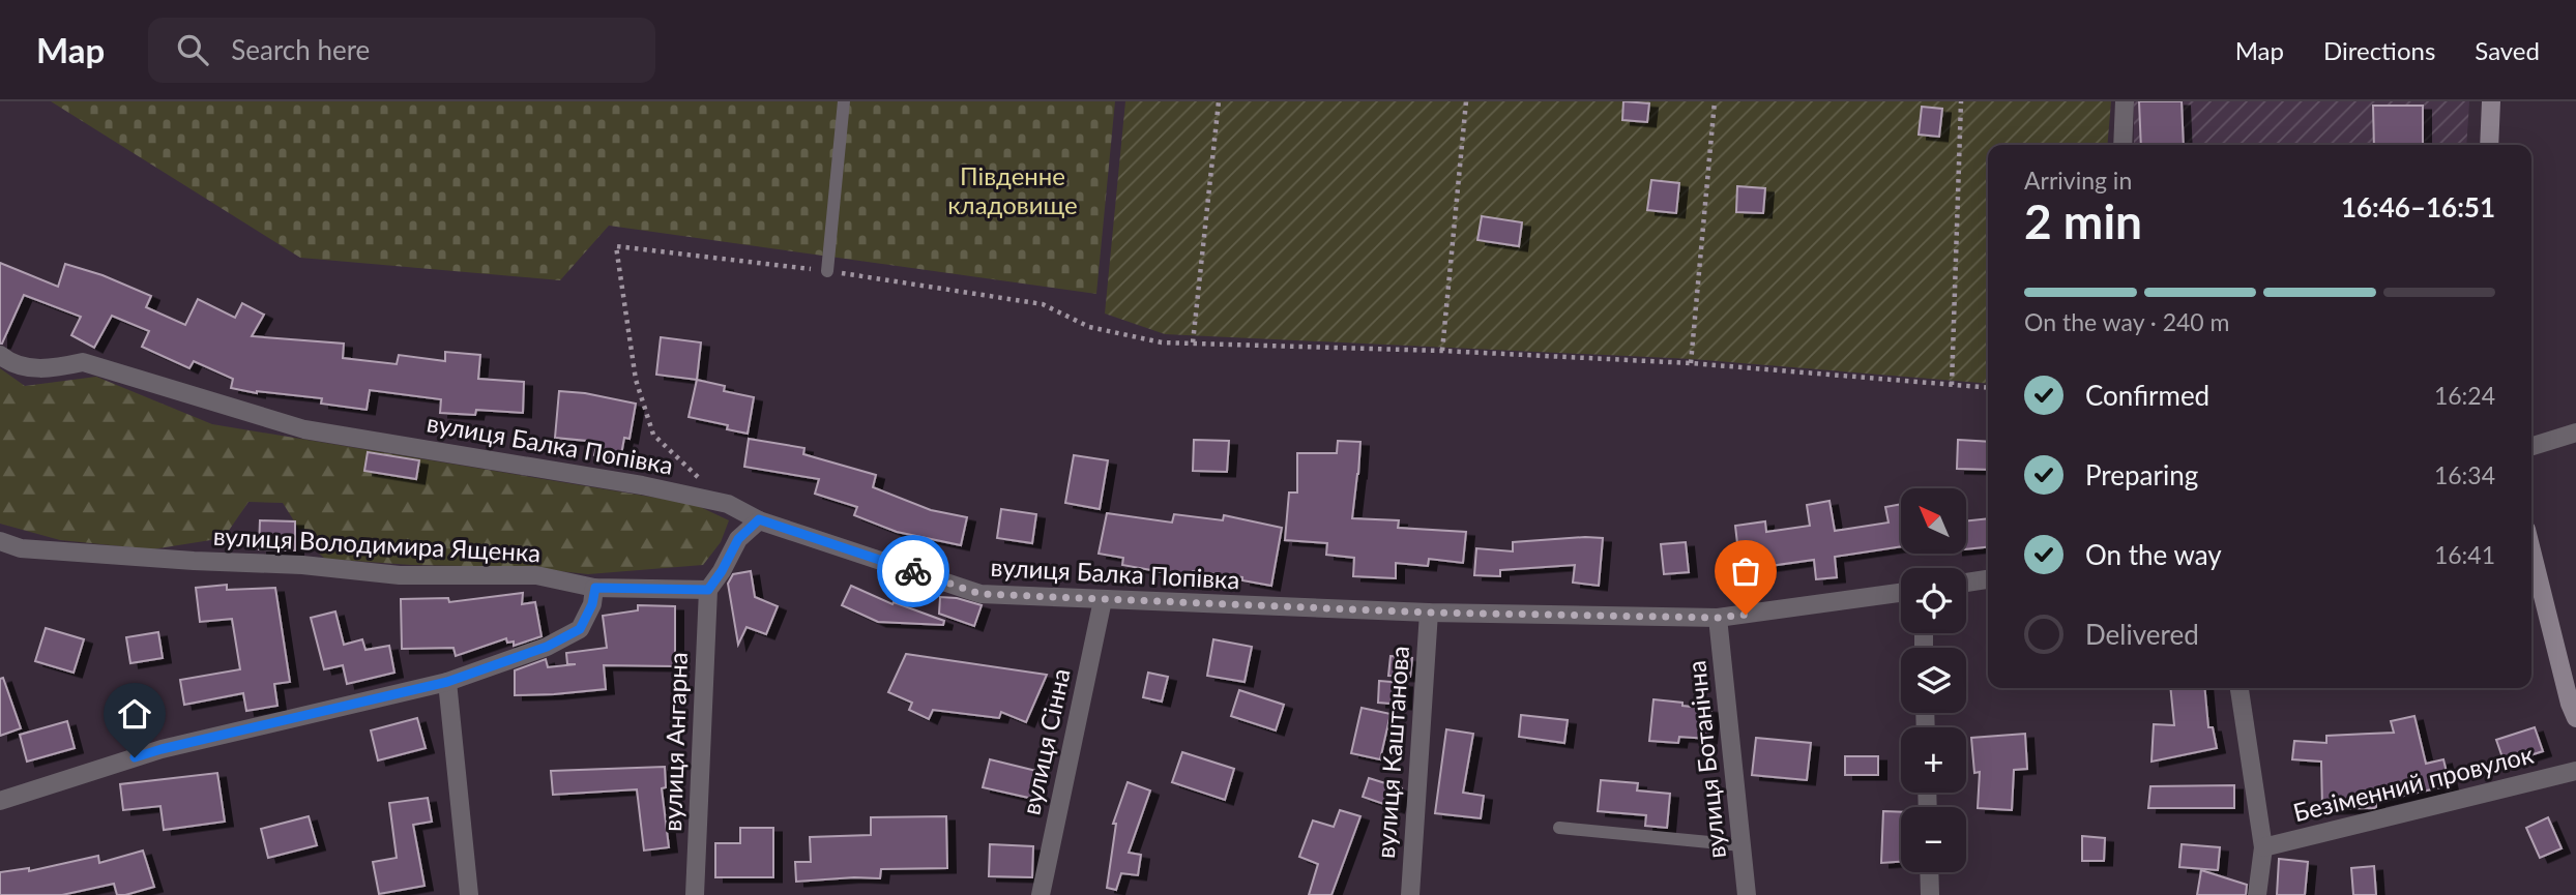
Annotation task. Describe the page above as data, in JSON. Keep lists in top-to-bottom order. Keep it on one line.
{"streets":{"street":["вулиця Балка Попівка","вулиця Володимира Ященка","вулиця Ангарна","вулиця Сінна","вулиця Каштанова","вулиця Ботанічна","Безіменний провулок"]},"crossings":[["вулиця Балка Попівка","вулиця Сінна"],["вулиця Балка Попівка","вулиця Каштанова"],["вулиця Балка Попівка","вулиця Ботанічна"],["вулиця Володимира Ященка","вулиця Ангарна"]],"parks":["Південне кладовище"],"north":"top left","page":{"header":"Map","search":"Search here","nav":["Map","Directions","Saved"],"heading":["2 min","Arriving in","16:46–16:51"],"bar":"On the way · 240 m","list":[["Confirmed","16:24"],["Preparing","16:34"],["On the way","16:41"],"Delivered"],"map_buttons":["+","−"]}}
